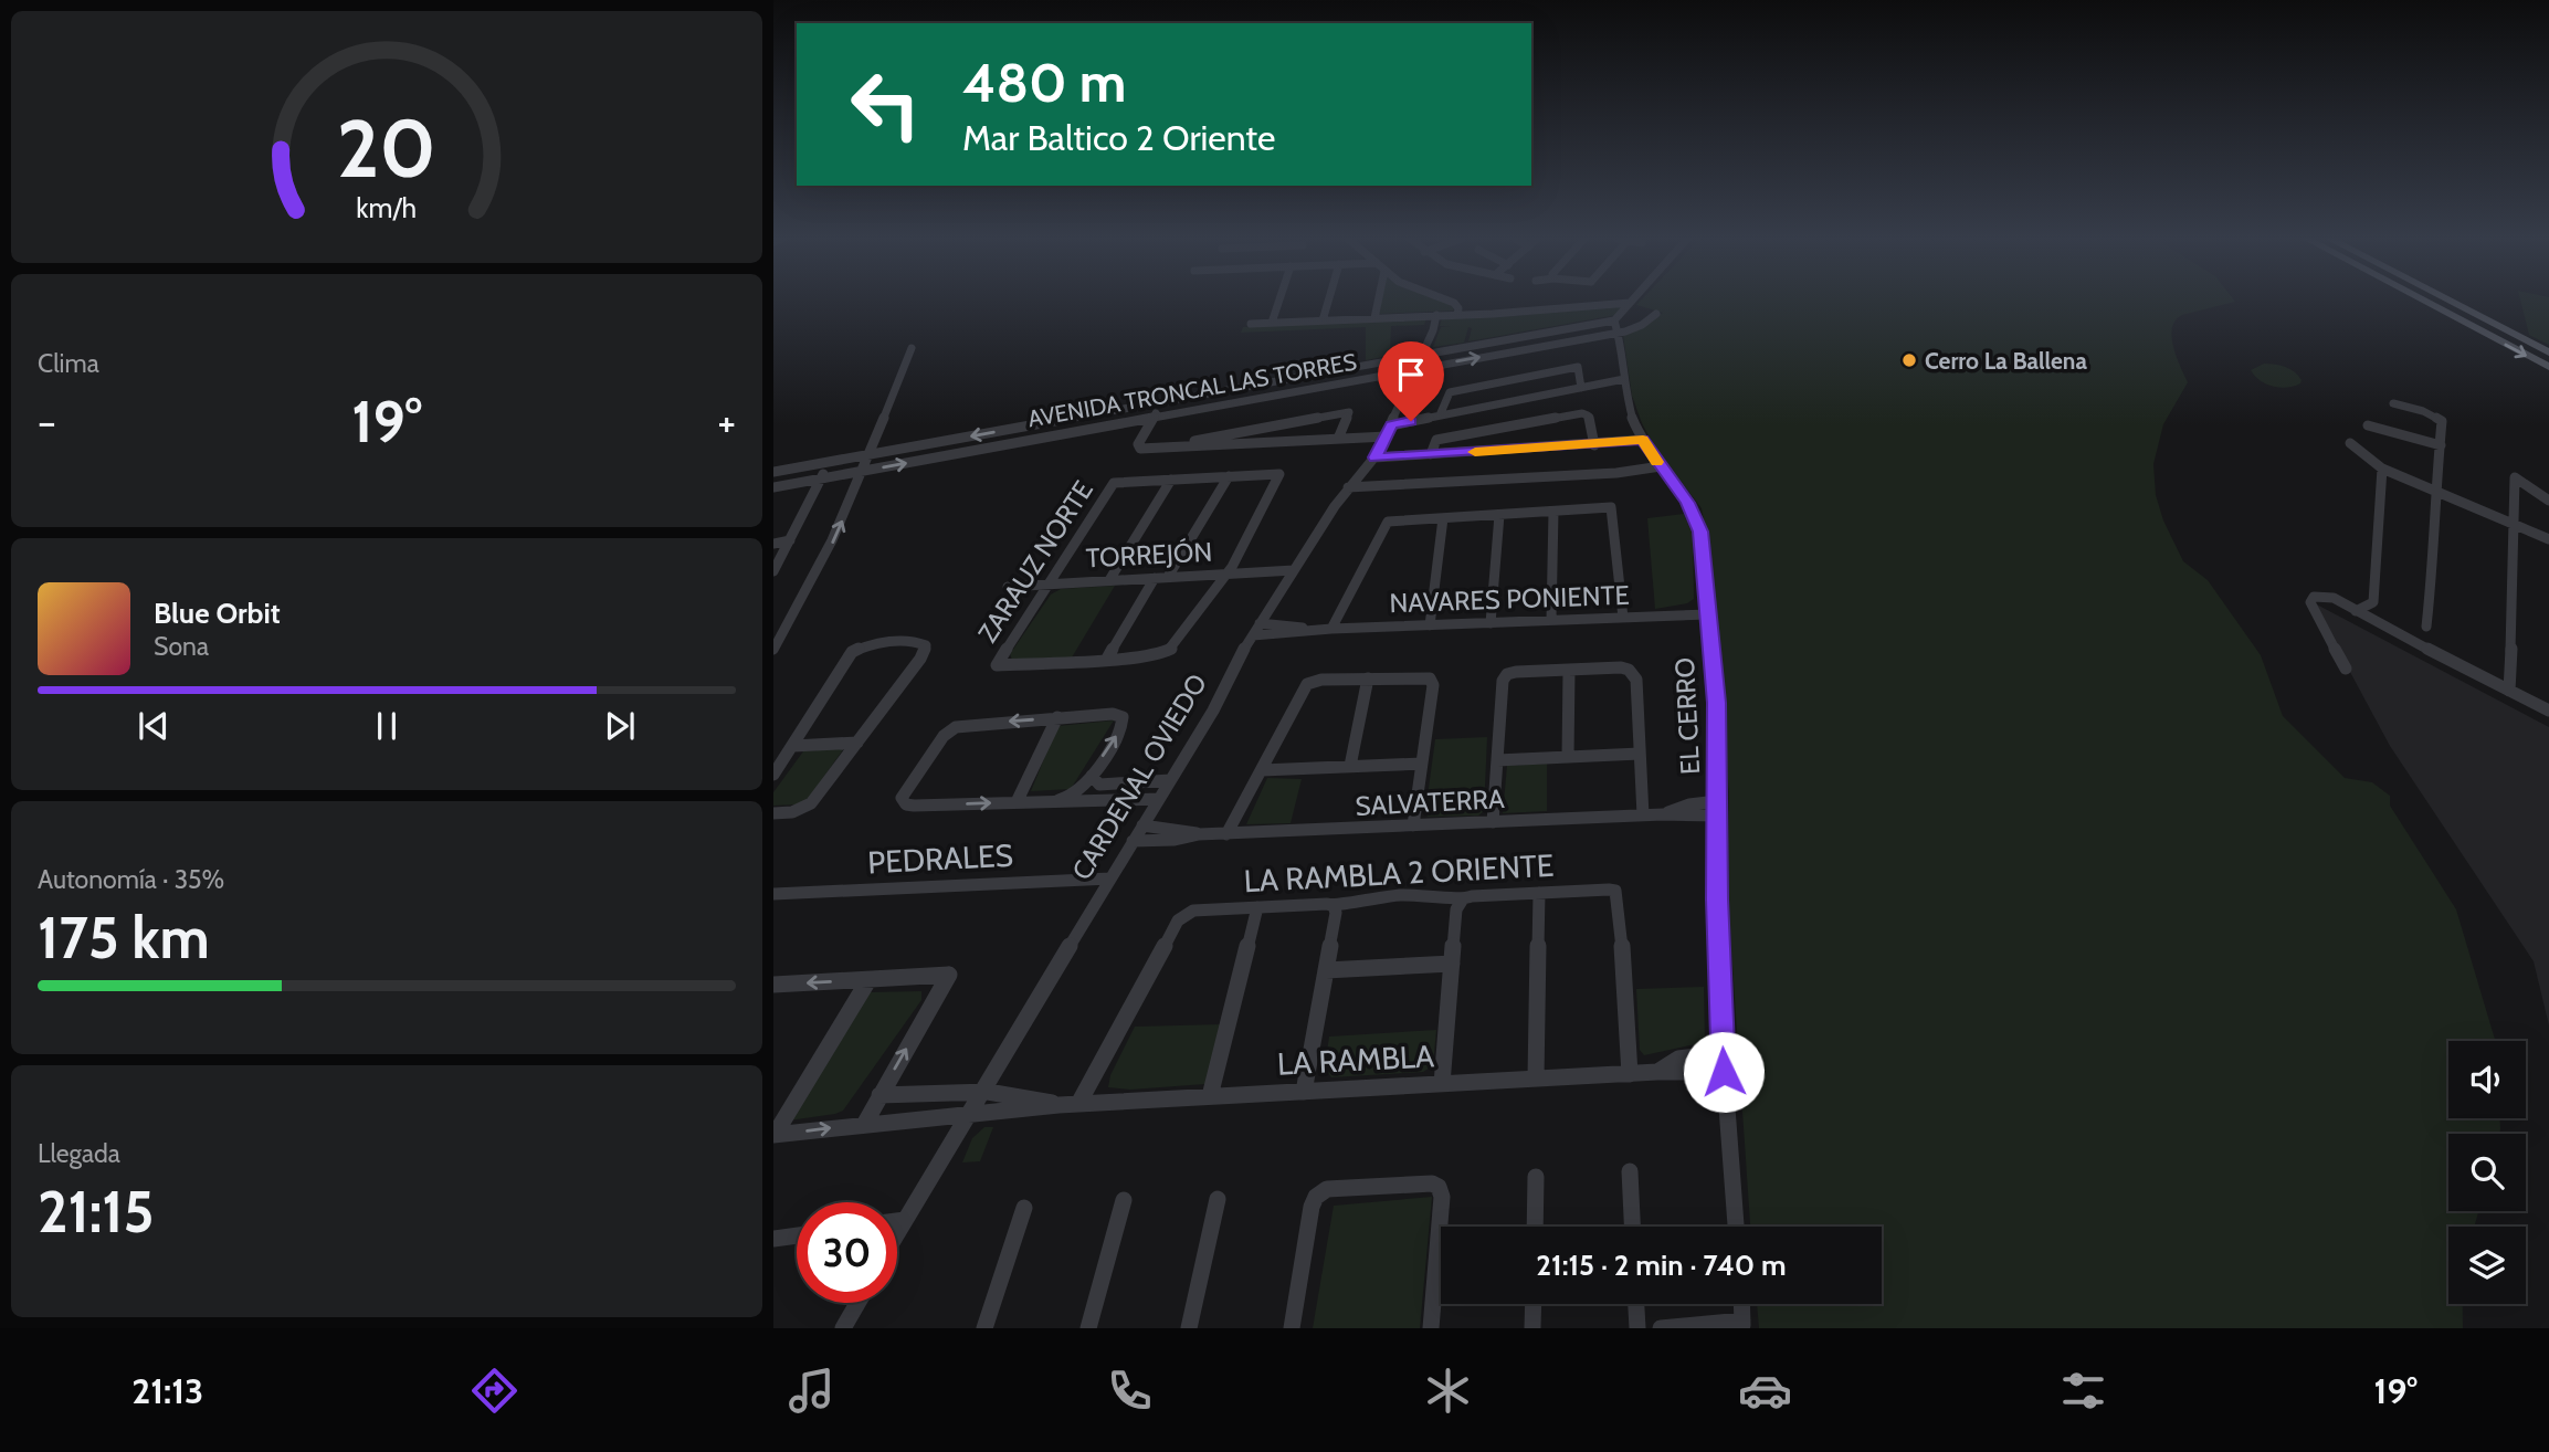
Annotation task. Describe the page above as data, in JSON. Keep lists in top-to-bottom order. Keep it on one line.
{"streets":{"street":["AVENIDA TRONCAL LAS TORRES","TORREJÓN","ZARAUZ NORTE","NAVARES PONIENTE","EL CERRO","CARDENAL OVIEDO","SALVATERRA","PEDRALES","LA RAMBLA 2 ORIENTE","LA RAMBLA"]},"crossings":[["AVENIDA TRONCAL LAS TORRES","EL CERRO"],["AVENIDA TRONCAL LAS TORRES","CARDENAL OVIEDO"],["TORREJÓN","ZARAUZ NORTE"],["TORREJÓN","CARDENAL OVIEDO"],["NAVARES PONIENTE","EL CERRO"],["NAVARES PONIENTE","CARDENAL OVIEDO"],["EL CERRO","SALVATERRA"],["EL CERRO","LA RAMBLA"],["CARDENAL OVIEDO","SALVATERRA"],["CARDENAL OVIEDO","PEDRALES"],["CARDENAL OVIEDO","LA RAMBLA"],["LA RAMBLA 2 ORIENTE","LA RAMBLA"]],"places":["Cerro La Ballena"],"page":{"turn":["480 m","Mar Baltico 2 Oriente"],"tile":["Clima",["Autonomía · 35%","175 km"],["Llegada","21:15"]],"heat":["−","19°","+"],"song":["Blue Orbit","Sona"],"limit":"30","trip":"21:15 · 2 min · 740 m","tabs":["21:13","19°"],"gauge":["20","km/h"]}}
